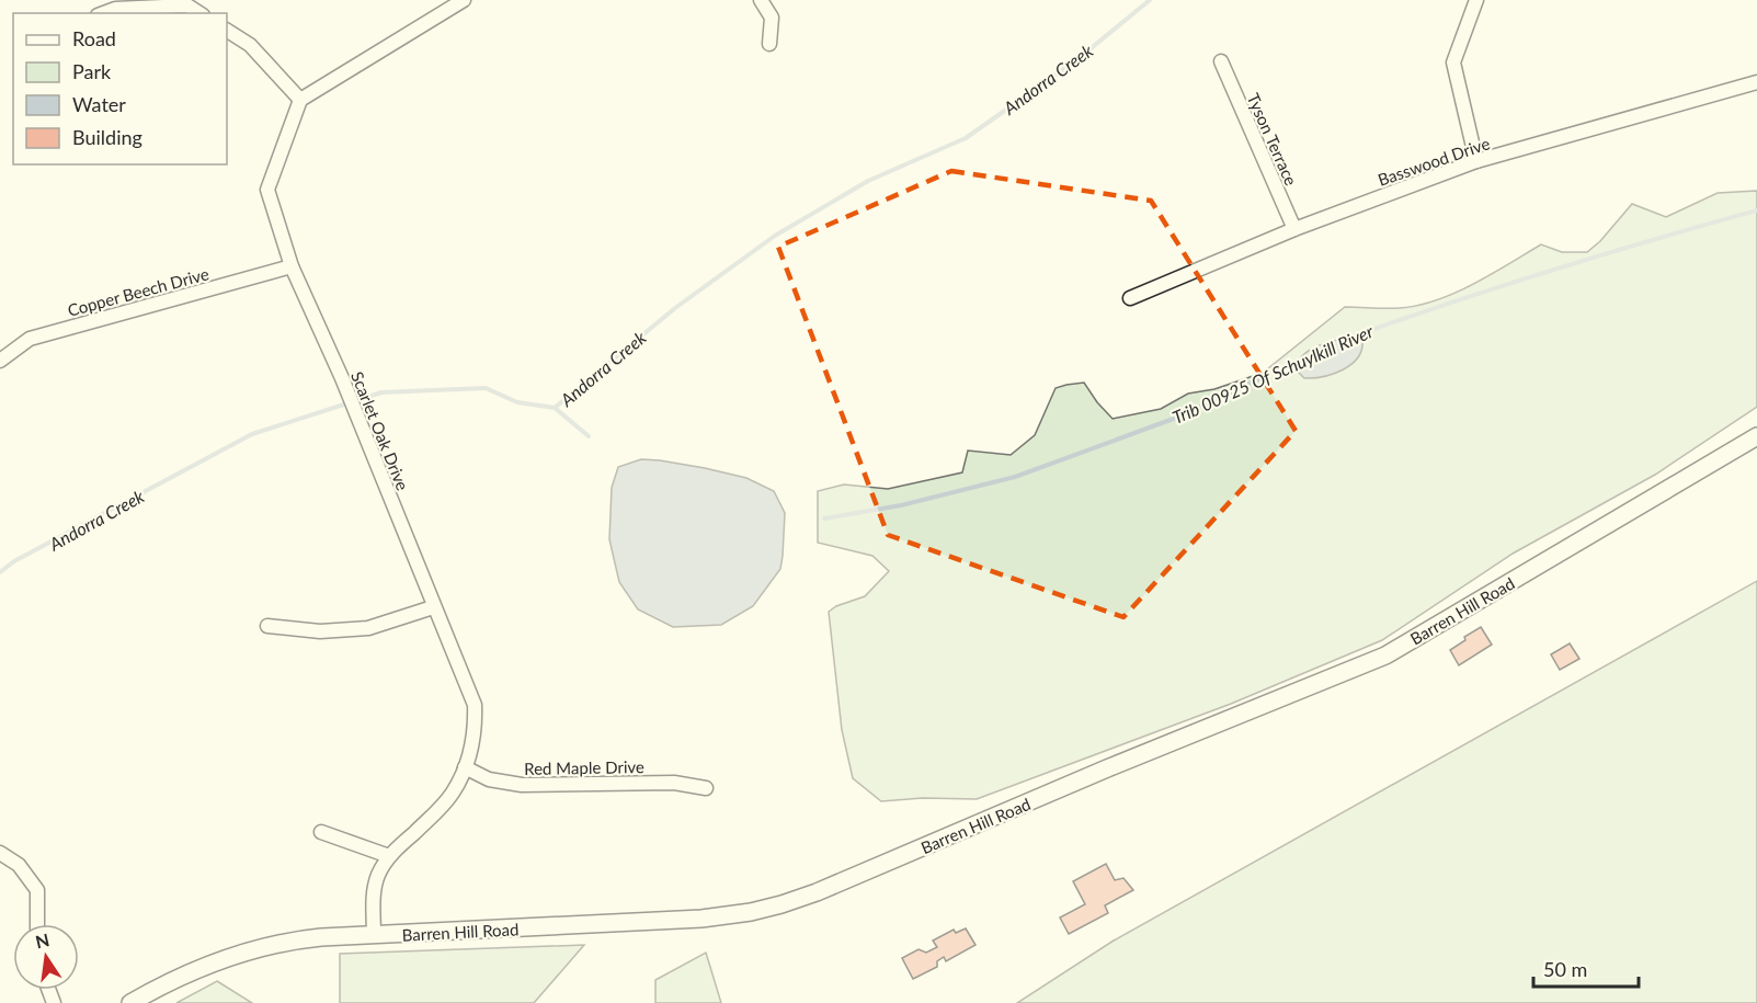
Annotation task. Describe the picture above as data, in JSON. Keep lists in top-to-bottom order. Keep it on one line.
{"streets":{"street":["Tyson Terrace","Basswood Drive","Copper Beech Drive","Scarlet Oak Drive","Barren Hill Road","Red Maple Drive"]},"crossings":[["Tyson Terrace","Basswood Drive"],["Copper Beech Drive","Scarlet Oak Drive"],["Scarlet Oak Drive","Barren Hill Road"],["Scarlet Oak Drive","Red Maple Drive"]],"water":["Andorra Creek","Trib 00925 Of Schuylkill River"],"legend":["Road","Park","Water","Building"],"scale_bar":"50 m","north":"top"}
